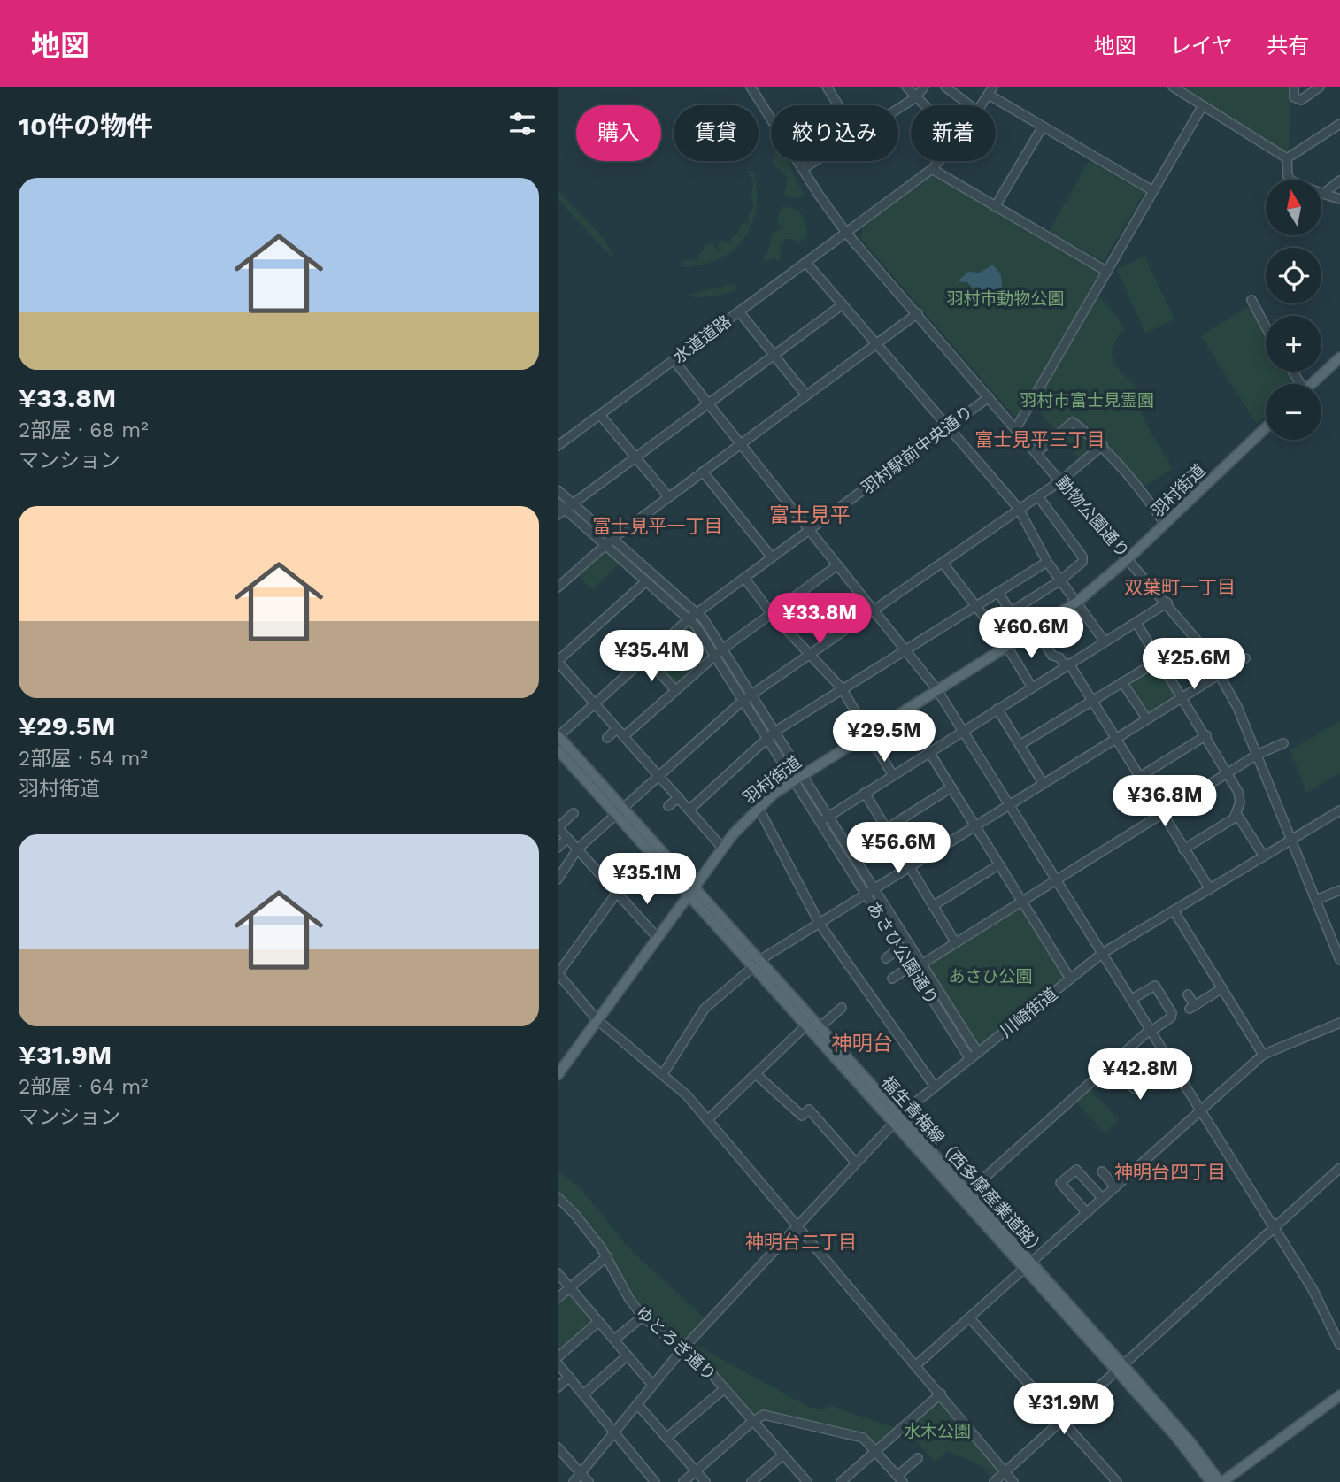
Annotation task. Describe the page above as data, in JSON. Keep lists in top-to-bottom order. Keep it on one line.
{"streets":{"main road":["羽村街道","福生青梅線（西多摩産業道路）"],"street":["水道道路","羽村駅前中央通り","動物公園通り","あさひ公園通り","川崎街道","ゆとろぎ通り"]},"crossings":[["水道道路","動物公園通り"],["羽村駅前中央通り","動物公園通り"],["羽村駅前中央通り","あさひ公園通り"],["羽村駅前中央通り","福生青梅線（西多摩産業道路）"],["羽村街道","動物公園通り"],["羽村街道","あさひ公園通り"],["羽村街道","福生青梅線（西多摩産業道路）"],["動物公園通り","川崎街道"],["あさひ公園通り","川崎街道"],["川崎街道","福生青梅線（西多摩産業道路）"],["川崎街道","ゆとろぎ通り"]],"districts":["富士見平三丁目","富士見平","富士見平一丁目","双葉町一丁目","神明台","神明台四丁目","神明台二丁目"],"parks":["羽村市動物公園","羽村市富士見霊園","あさひ公園","水木公園"],"north":"top","page":{"header":"地図","nav":["地図","レイヤ","共有"],"heading":"10件の物件","chip":["購入","賃貸","絞り込み","新着"],"list":[{"name":"¥33.8M","note":"2部屋 · 68 m² · マンション"},{"name":"¥29.5M","note":"2部屋 · 54 m² · 羽村街道"},{"name":"¥31.9M","note":"2部屋 · 64 m² · マンション"}],"map_buttons":["+","−"],"price":["¥33.8M","¥60.6M","¥35.4M","¥25.6M","¥29.5M","¥36.8M","¥56.6M","¥35.1M","¥42.8M","¥31.9M"]}}
